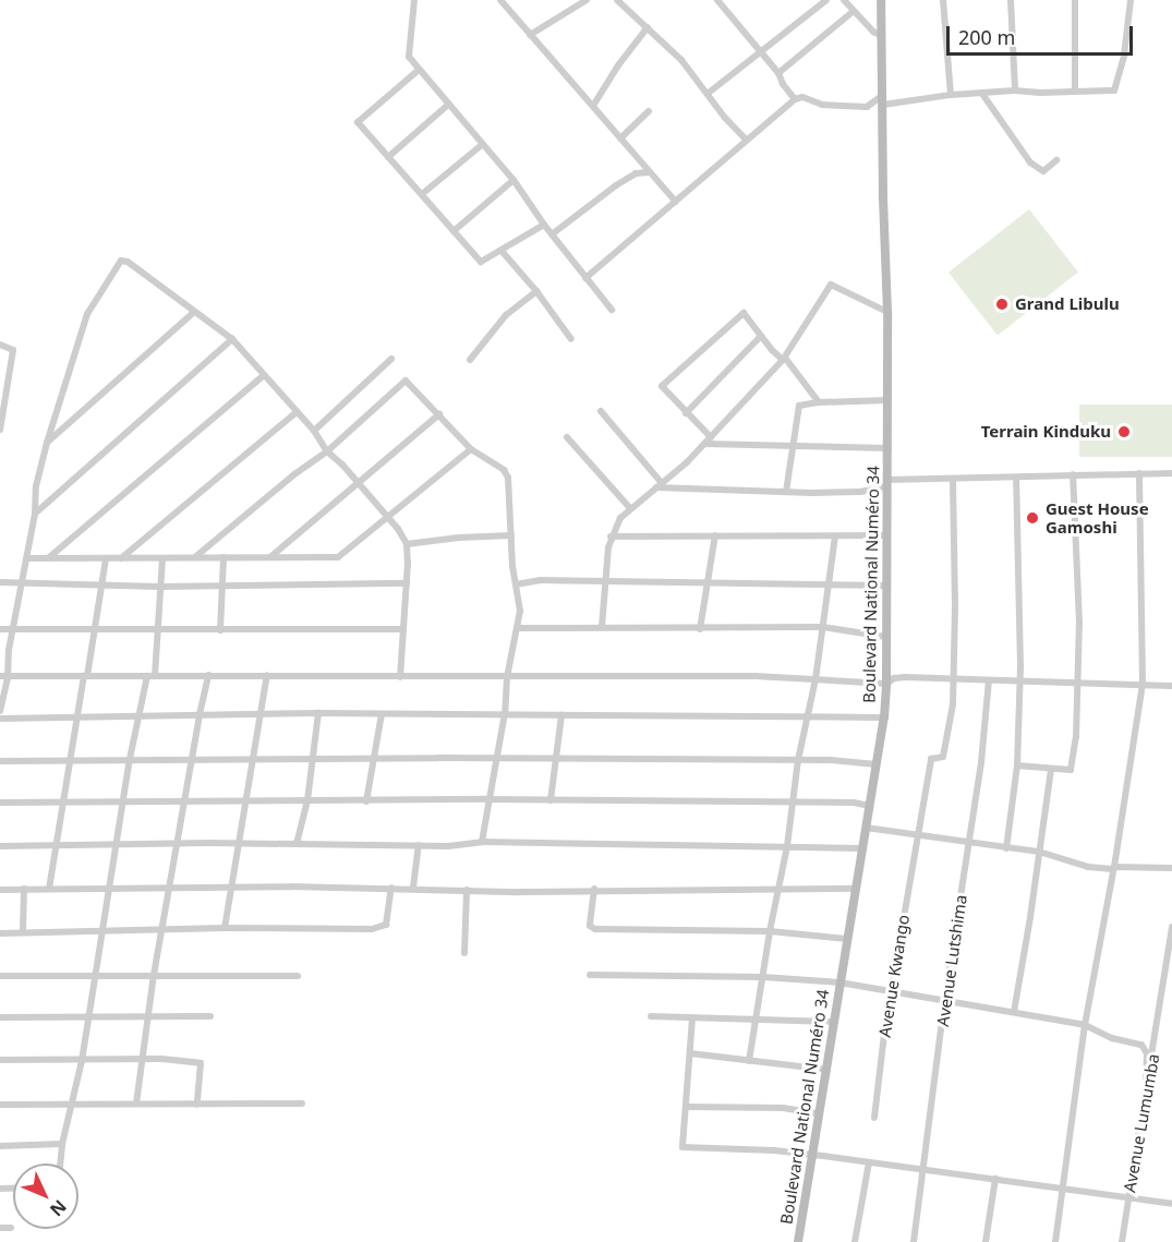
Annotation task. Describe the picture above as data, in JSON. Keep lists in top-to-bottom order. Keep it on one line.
{"streets":{"main road":["Boulevard National Numéro 34"],"street":["Avenue Lutshima","Avenue Kwango","Avenue Lumumba"]},"places":["Grand Libulu","Terrain Kinduku","Guest House Gamoshi"],"scale_bar":"200 m","north":"bottom right"}
